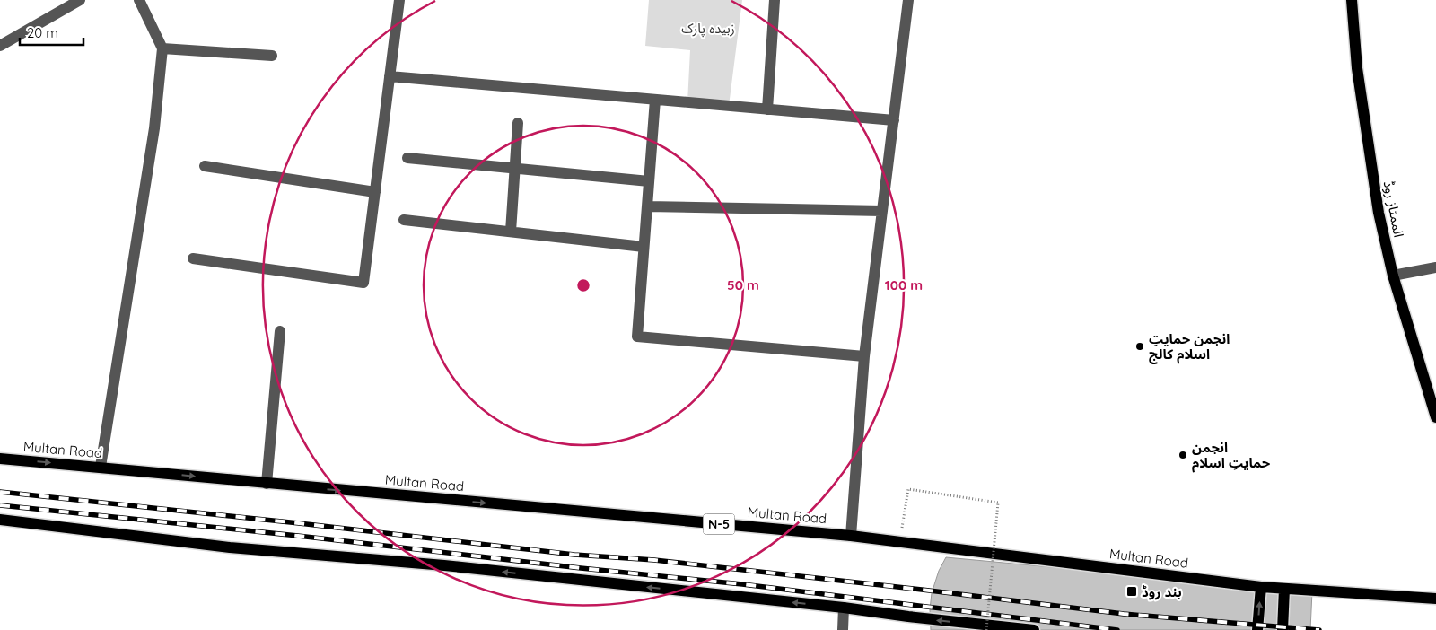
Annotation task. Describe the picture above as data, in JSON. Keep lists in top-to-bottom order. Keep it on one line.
{"streets":{"main road":["الممتاز روڈ","Multan Road","N-5"]},"parks":["زبیدہ پارک"],"places":{"other":["انجمن حمایتِ اسلام کالج","انجمن حمایتِ اسلام"],"transit":["بند روڈ"]},"scale_bar":"20 m","rings":["50 m","100 m"]}
